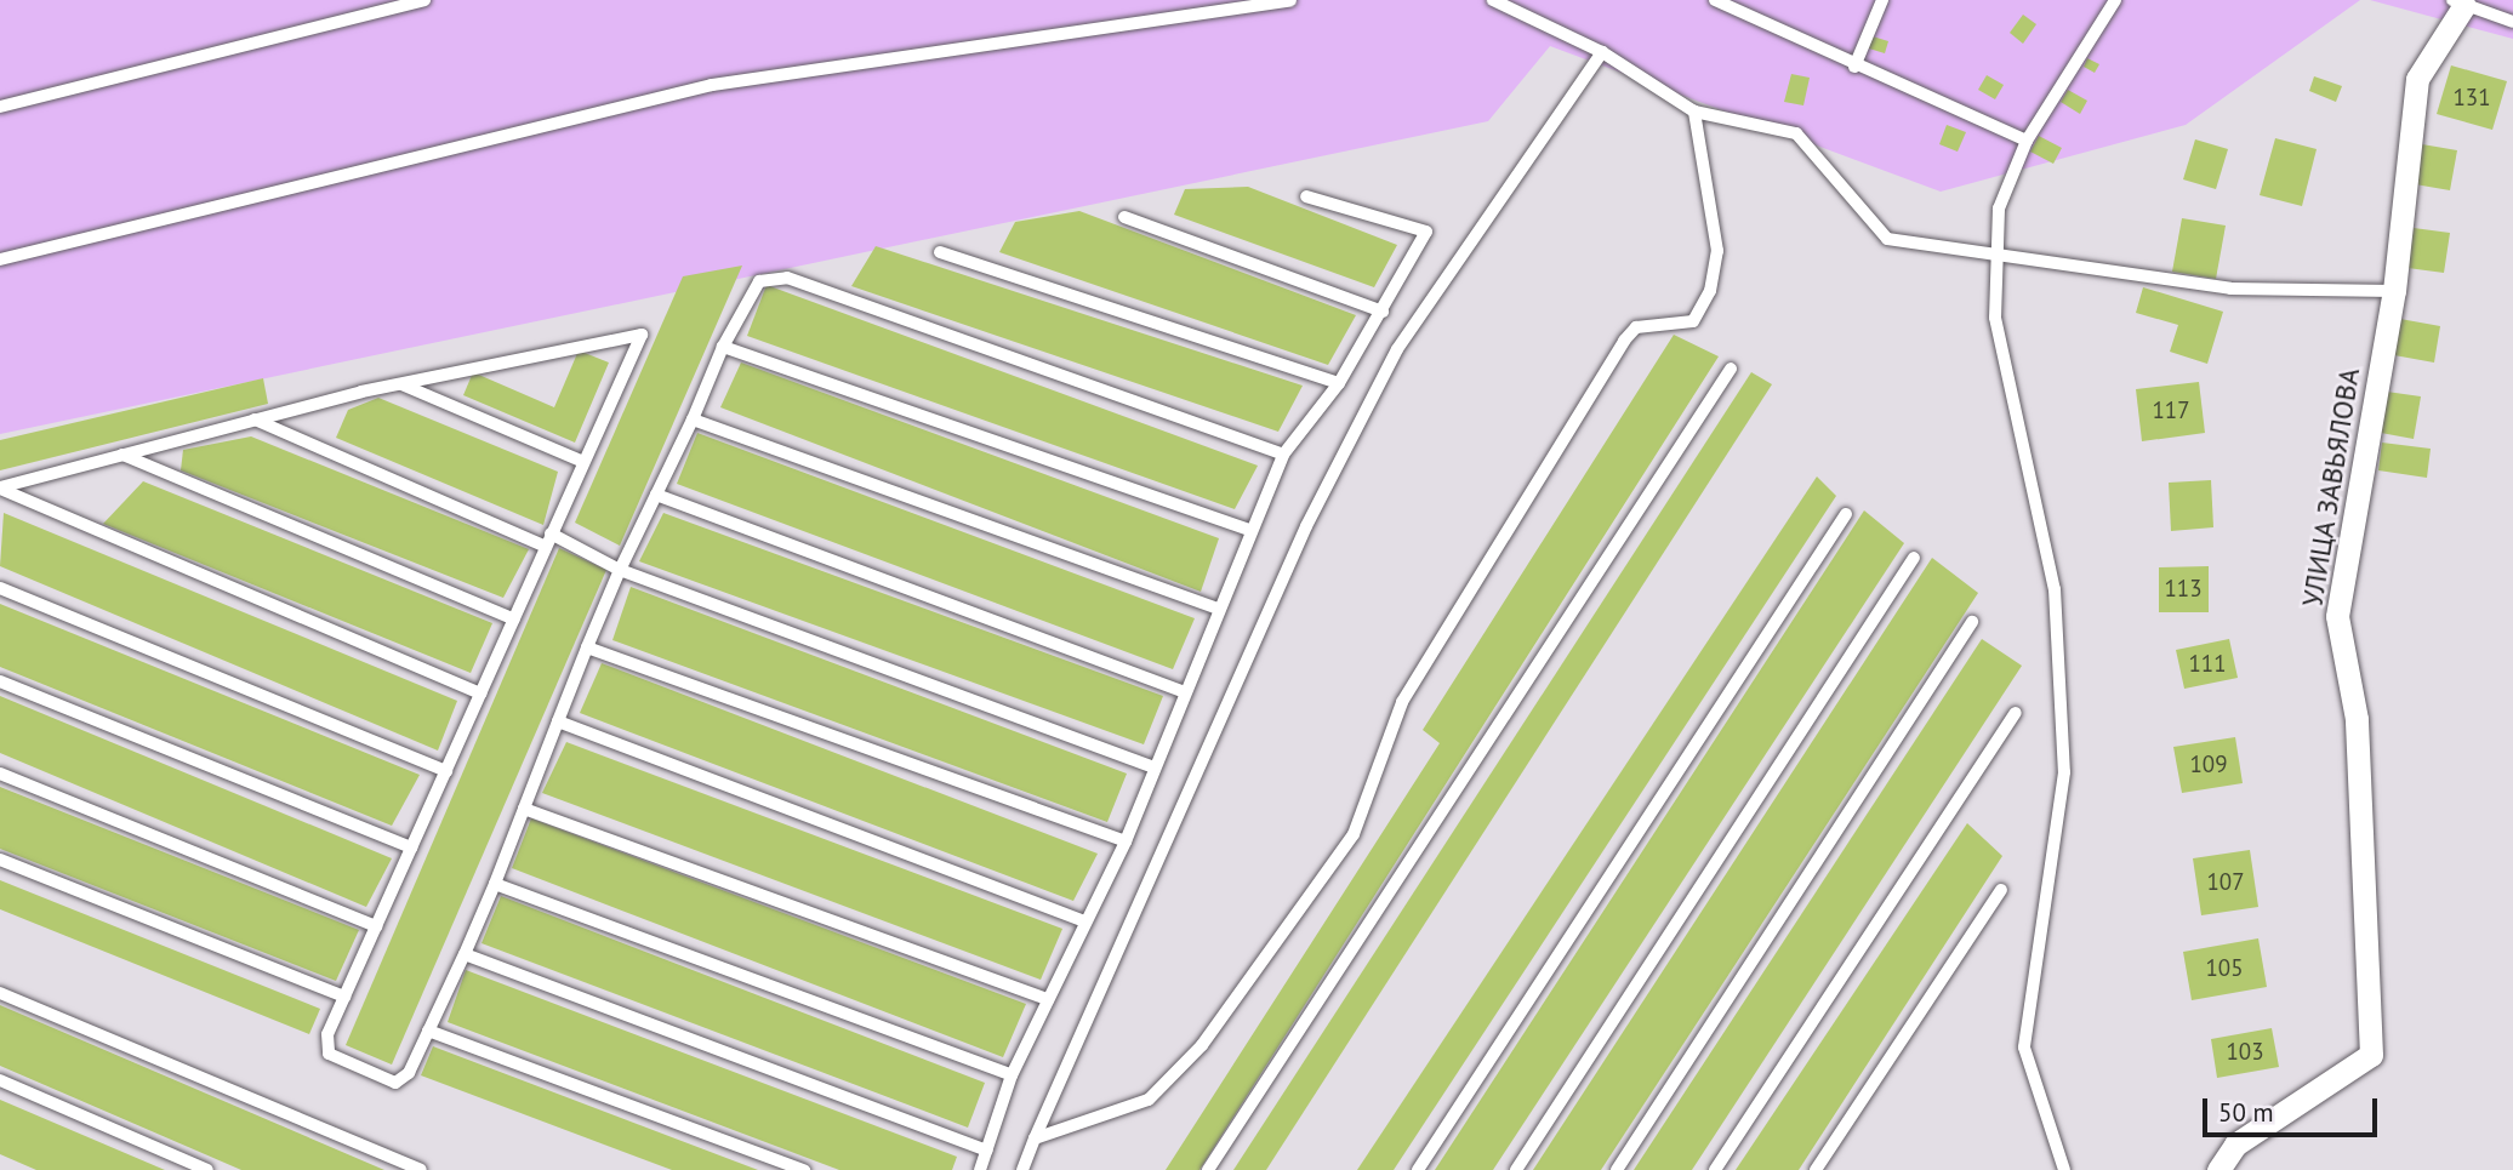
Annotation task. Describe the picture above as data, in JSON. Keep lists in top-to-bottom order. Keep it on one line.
{"streets":{"street":["УЛИЦА ЗАВЬЯЛОВА"]},"house_numbers":["131","117","113","111","109","107","105","103"],"scale_bar":"50 m"}
